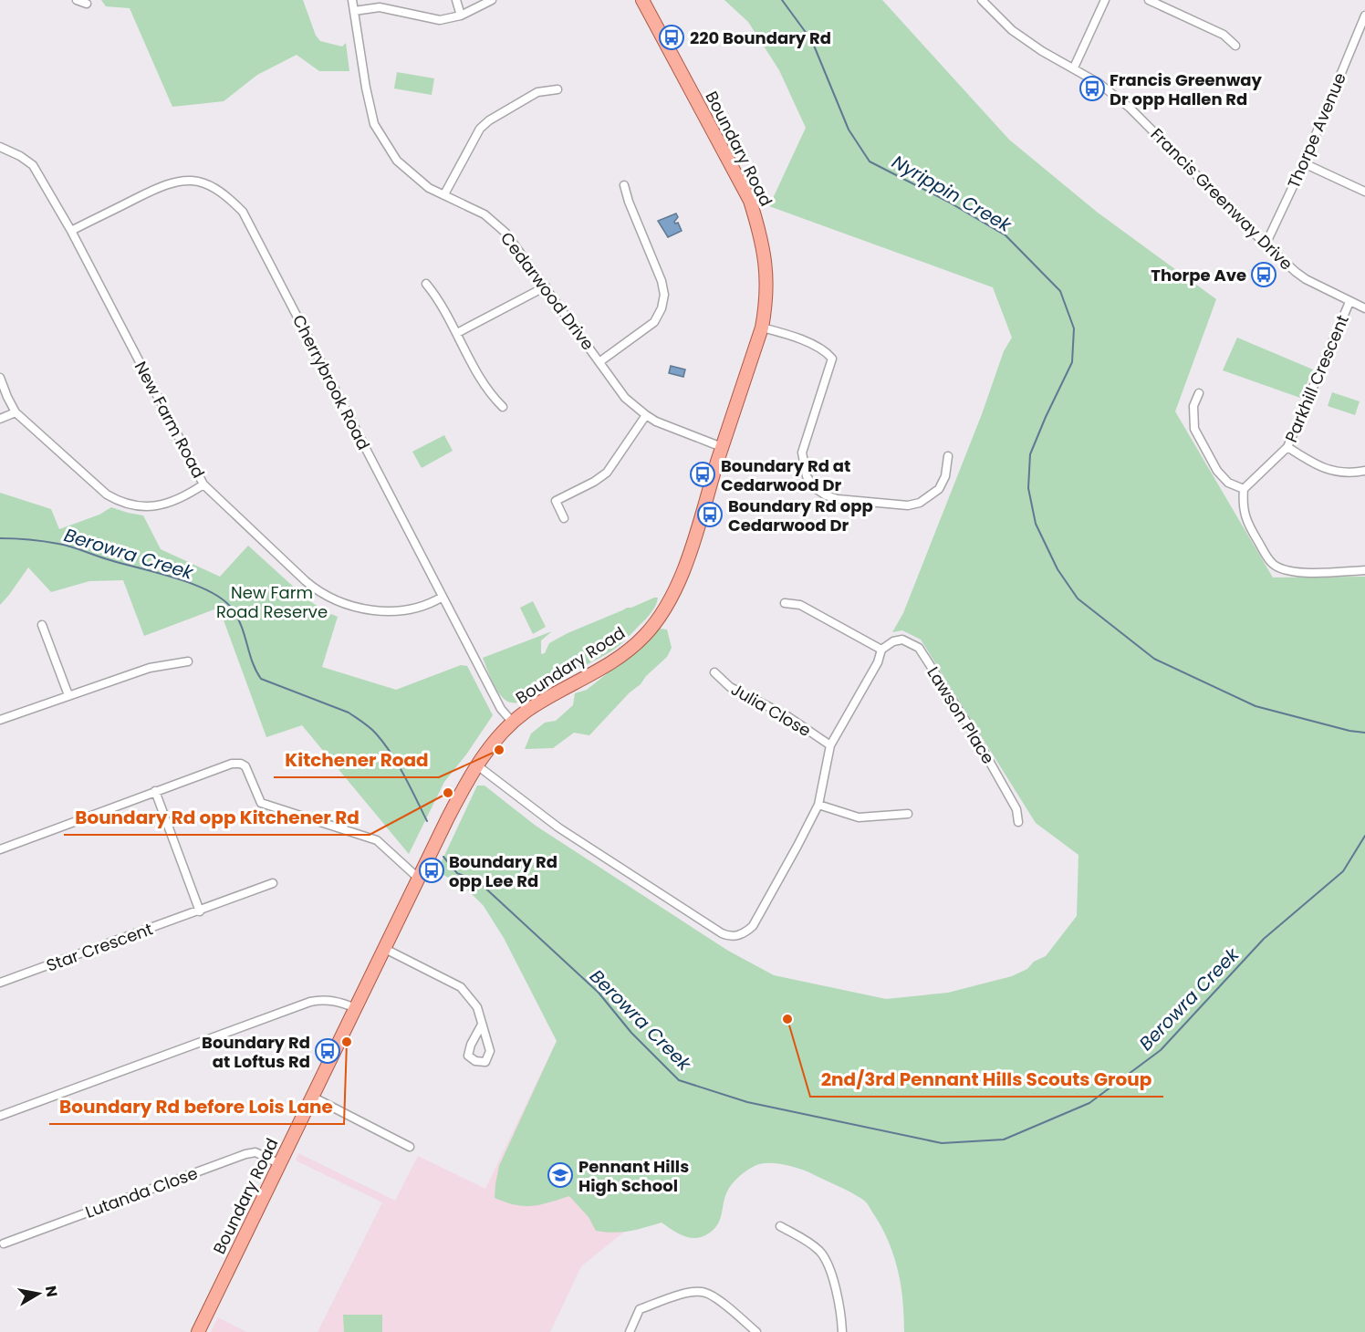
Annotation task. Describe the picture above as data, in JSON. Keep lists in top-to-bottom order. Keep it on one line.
{"streets":{"main road":["Boundary Road"],"street":["Thorpe Avenue","Francis Greenway Drive","Cedarwood Drive","Parkhill Crescent","Cherrybrook Road","New Farm Road","Julia Close","Lawson Place","Star Crescent","Lutanda Close"]},"crossings":[["Thorpe Avenue","Francis Greenway Drive"],["Boundary Road","Cedarwood Drive"],["Boundary Road","Cherrybrook Road"],["Boundary Road","Lutanda Close"],["Francis Greenway Drive","Parkhill Crescent"],["Cherrybrook Road","New Farm Road"]],"water":["Nyrippin Creek","Berowra Creek"],"parks":["New Farm Road Reserve"],"places":{"bus stop":["220 Boundary Rd","Francis Greenway Dr opp Hallen Rd","Thorpe Ave","Boundary Rd at Cedarwood Dr","Boundary Rd opp Cedarwood Dr","Boundary Rd opp Lee Rd","Boundary Rd at Loftus Rd"],"other":["Kitchener Road","Boundary Rd opp Kitchener Rd","2nd/3rd Pennant Hills Scouts Group","Boundary Rd before Lois Lane"],"school or university":["Pennant Hills High School"]},"north":"right"}
